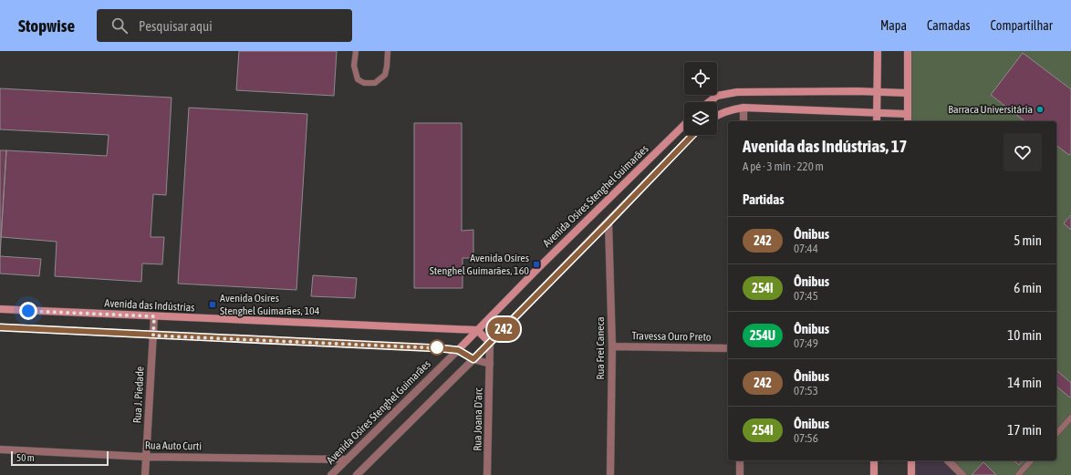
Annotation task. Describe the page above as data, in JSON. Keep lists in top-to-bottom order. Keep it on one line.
{"streets":{"main road":["Avenida Osíres Stenghel Guimarães","Avenida das Indústrias"],"street":["Travessa Ouro Preto","Rua Frei Caneca","Rua J. Piedade","Rua Joana D'arc","Rua Auto Curti"]},"crossings":[["Avenida Osíres Stenghel Guimarães","Avenida das Indústrias"],["Avenida Osíres Stenghel Guimarães","Rua Auto Curti"],["Avenida das Indústrias","Rua J. Piedade"],["Travessa Ouro Preto","Rua Frei Caneca"],["Rua J. Piedade","Rua Auto Curti"]],"places":{"other":["Barraca Universitária"],"transit":["Avenida Osíres Stenghel Guimarães, 160","Avenida Osíres Stenghel Guimarães, 104"]},"lines":["bus line 242"],"scale_bar":"50 m","page":{"header":"Stopwise","search":"Pesquisar aqui","nav":["Mapa","Camadas","Compartilhar"],"on_map":"242","heading":[["Avenida das Indústrias, 17","A pé · 3 min · 220 m"],"Partidas"],"list":[{"mark":"242","name":"Ônibus","note":"07:44","value":"5 min"},{"mark":"254I","name":"Ônibus","note":"07:45","value":"6 min"},{"mark":"254U","name":"Ônibus","note":"07:49","value":"10 min"},{"mark":"242","name":"Ônibus","note":"07:53","value":"14 min"},{"mark":"254I","name":"Ônibus","note":"07:56","value":"17 min"}],"scale":"50 m"}}
